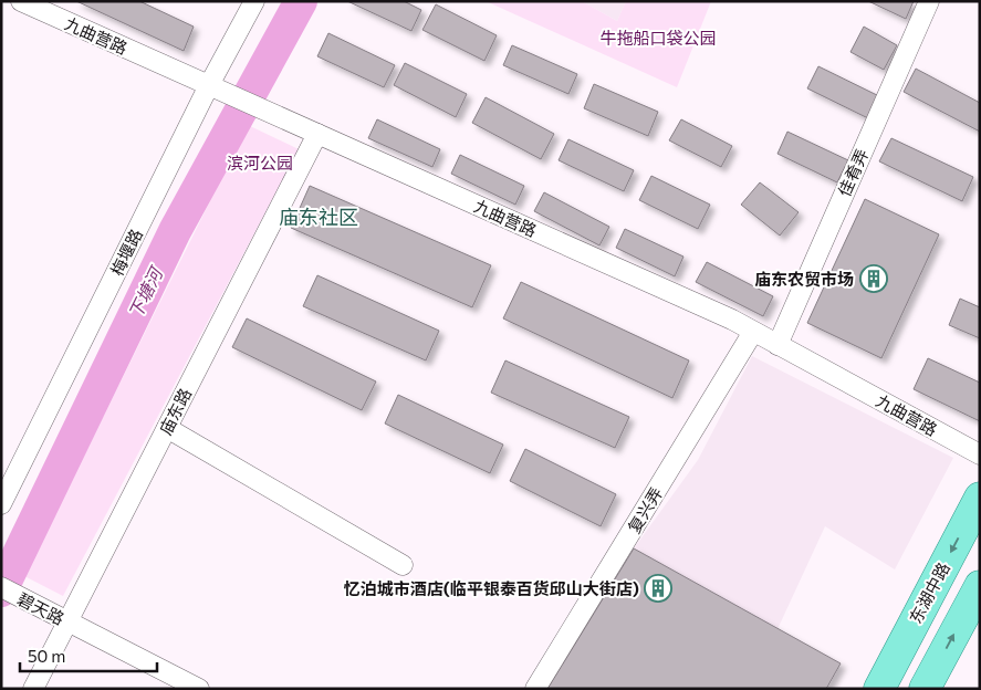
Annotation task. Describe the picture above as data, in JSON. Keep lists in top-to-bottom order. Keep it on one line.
{"streets":{"main road":["东湖中路"],"street":["九曲营路","佳肴弄","梅堰路","庙东路","复兴弄","碧天路"]},"crossings":[["九曲营路","佳肴弄"],["九曲营路","梅堰路"],["九曲营路","庙东路"],["九曲营路","复兴弄"],["庙东路","碧天路"]],"districts":["庙东社区"],"water":["下塘河"],"parks":["牛拖船口袋公园","滨河公园"],"places":{"building":["庙东农贸市场","忆泊城市酒店(临平银泰百货邱山大街店)"]},"scale_bar":"50 m"}
